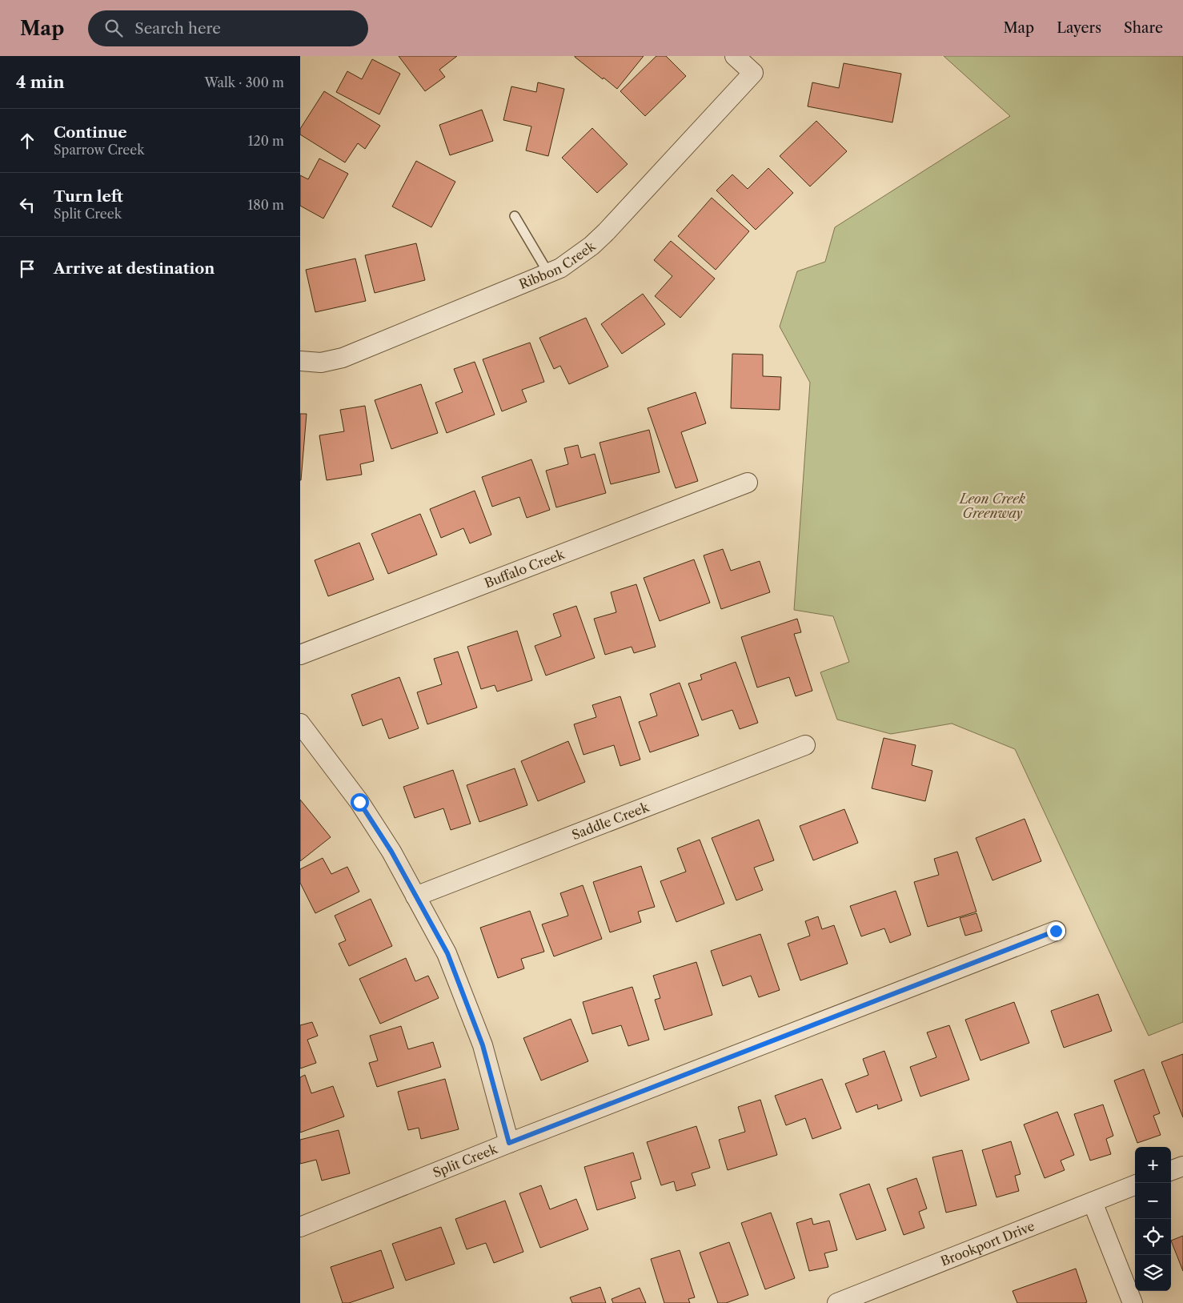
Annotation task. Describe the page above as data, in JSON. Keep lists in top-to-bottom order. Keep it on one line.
{"streets":{"street":["Ribbon Creek","Buffalo Creek","Saddle Creek","Split Creek","Brookport Drive"]},"parks":["Leon Creek Greenway"],"page":{"header":"Map","search":"Search here","nav":["Map","Layers","Share"],"heading":["4 min","Walk · 300 m"],"list":[["Continue","Sparrow Creek","120 m"],["Turn left","Split Creek","180 m"],"Arrive at destination"],"map_buttons":["+","−"]}}
